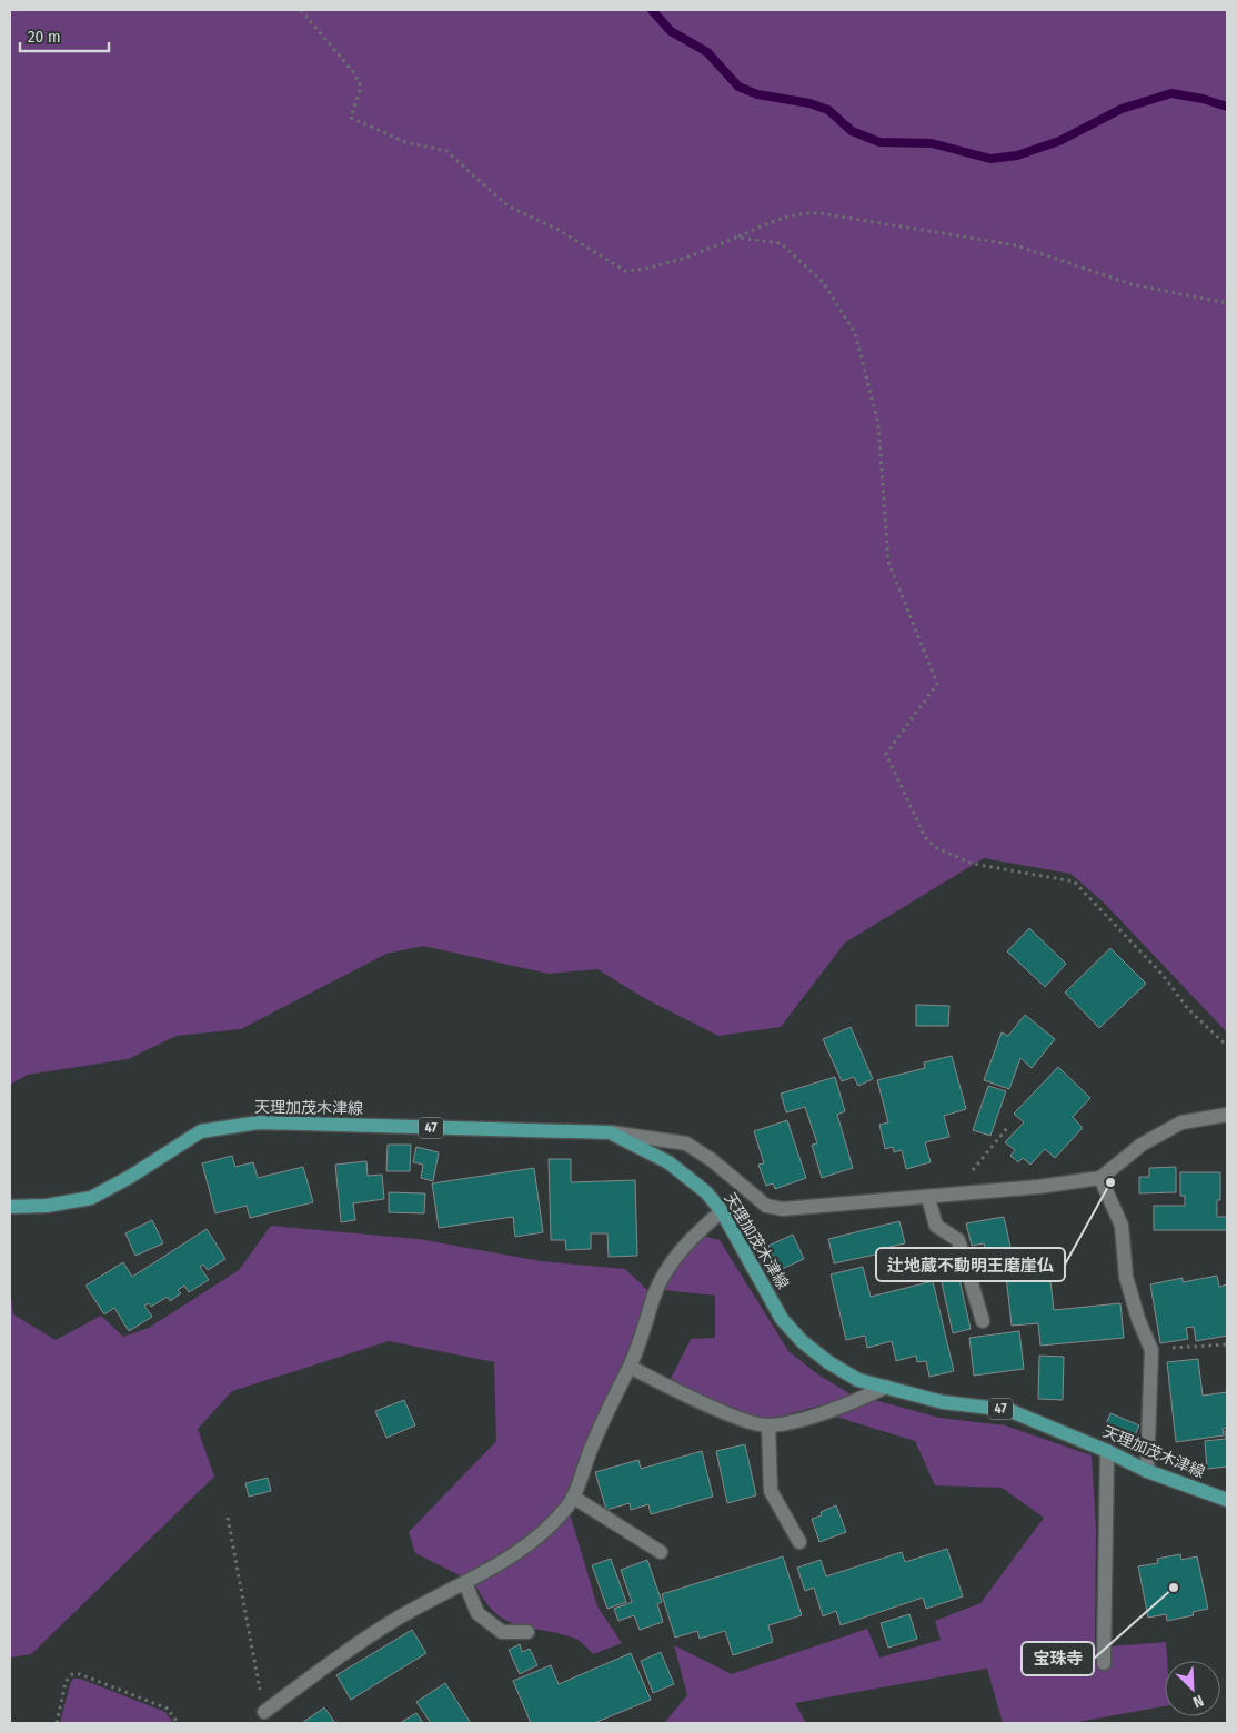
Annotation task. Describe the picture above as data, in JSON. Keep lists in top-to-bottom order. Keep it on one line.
{"streets":{"main road":["天理加茂木津線","47"]},"places":["辻地蔵不動明王磨崖仏","宝珠寺"],"scale_bar":"20 m","north":"bottom right"}
